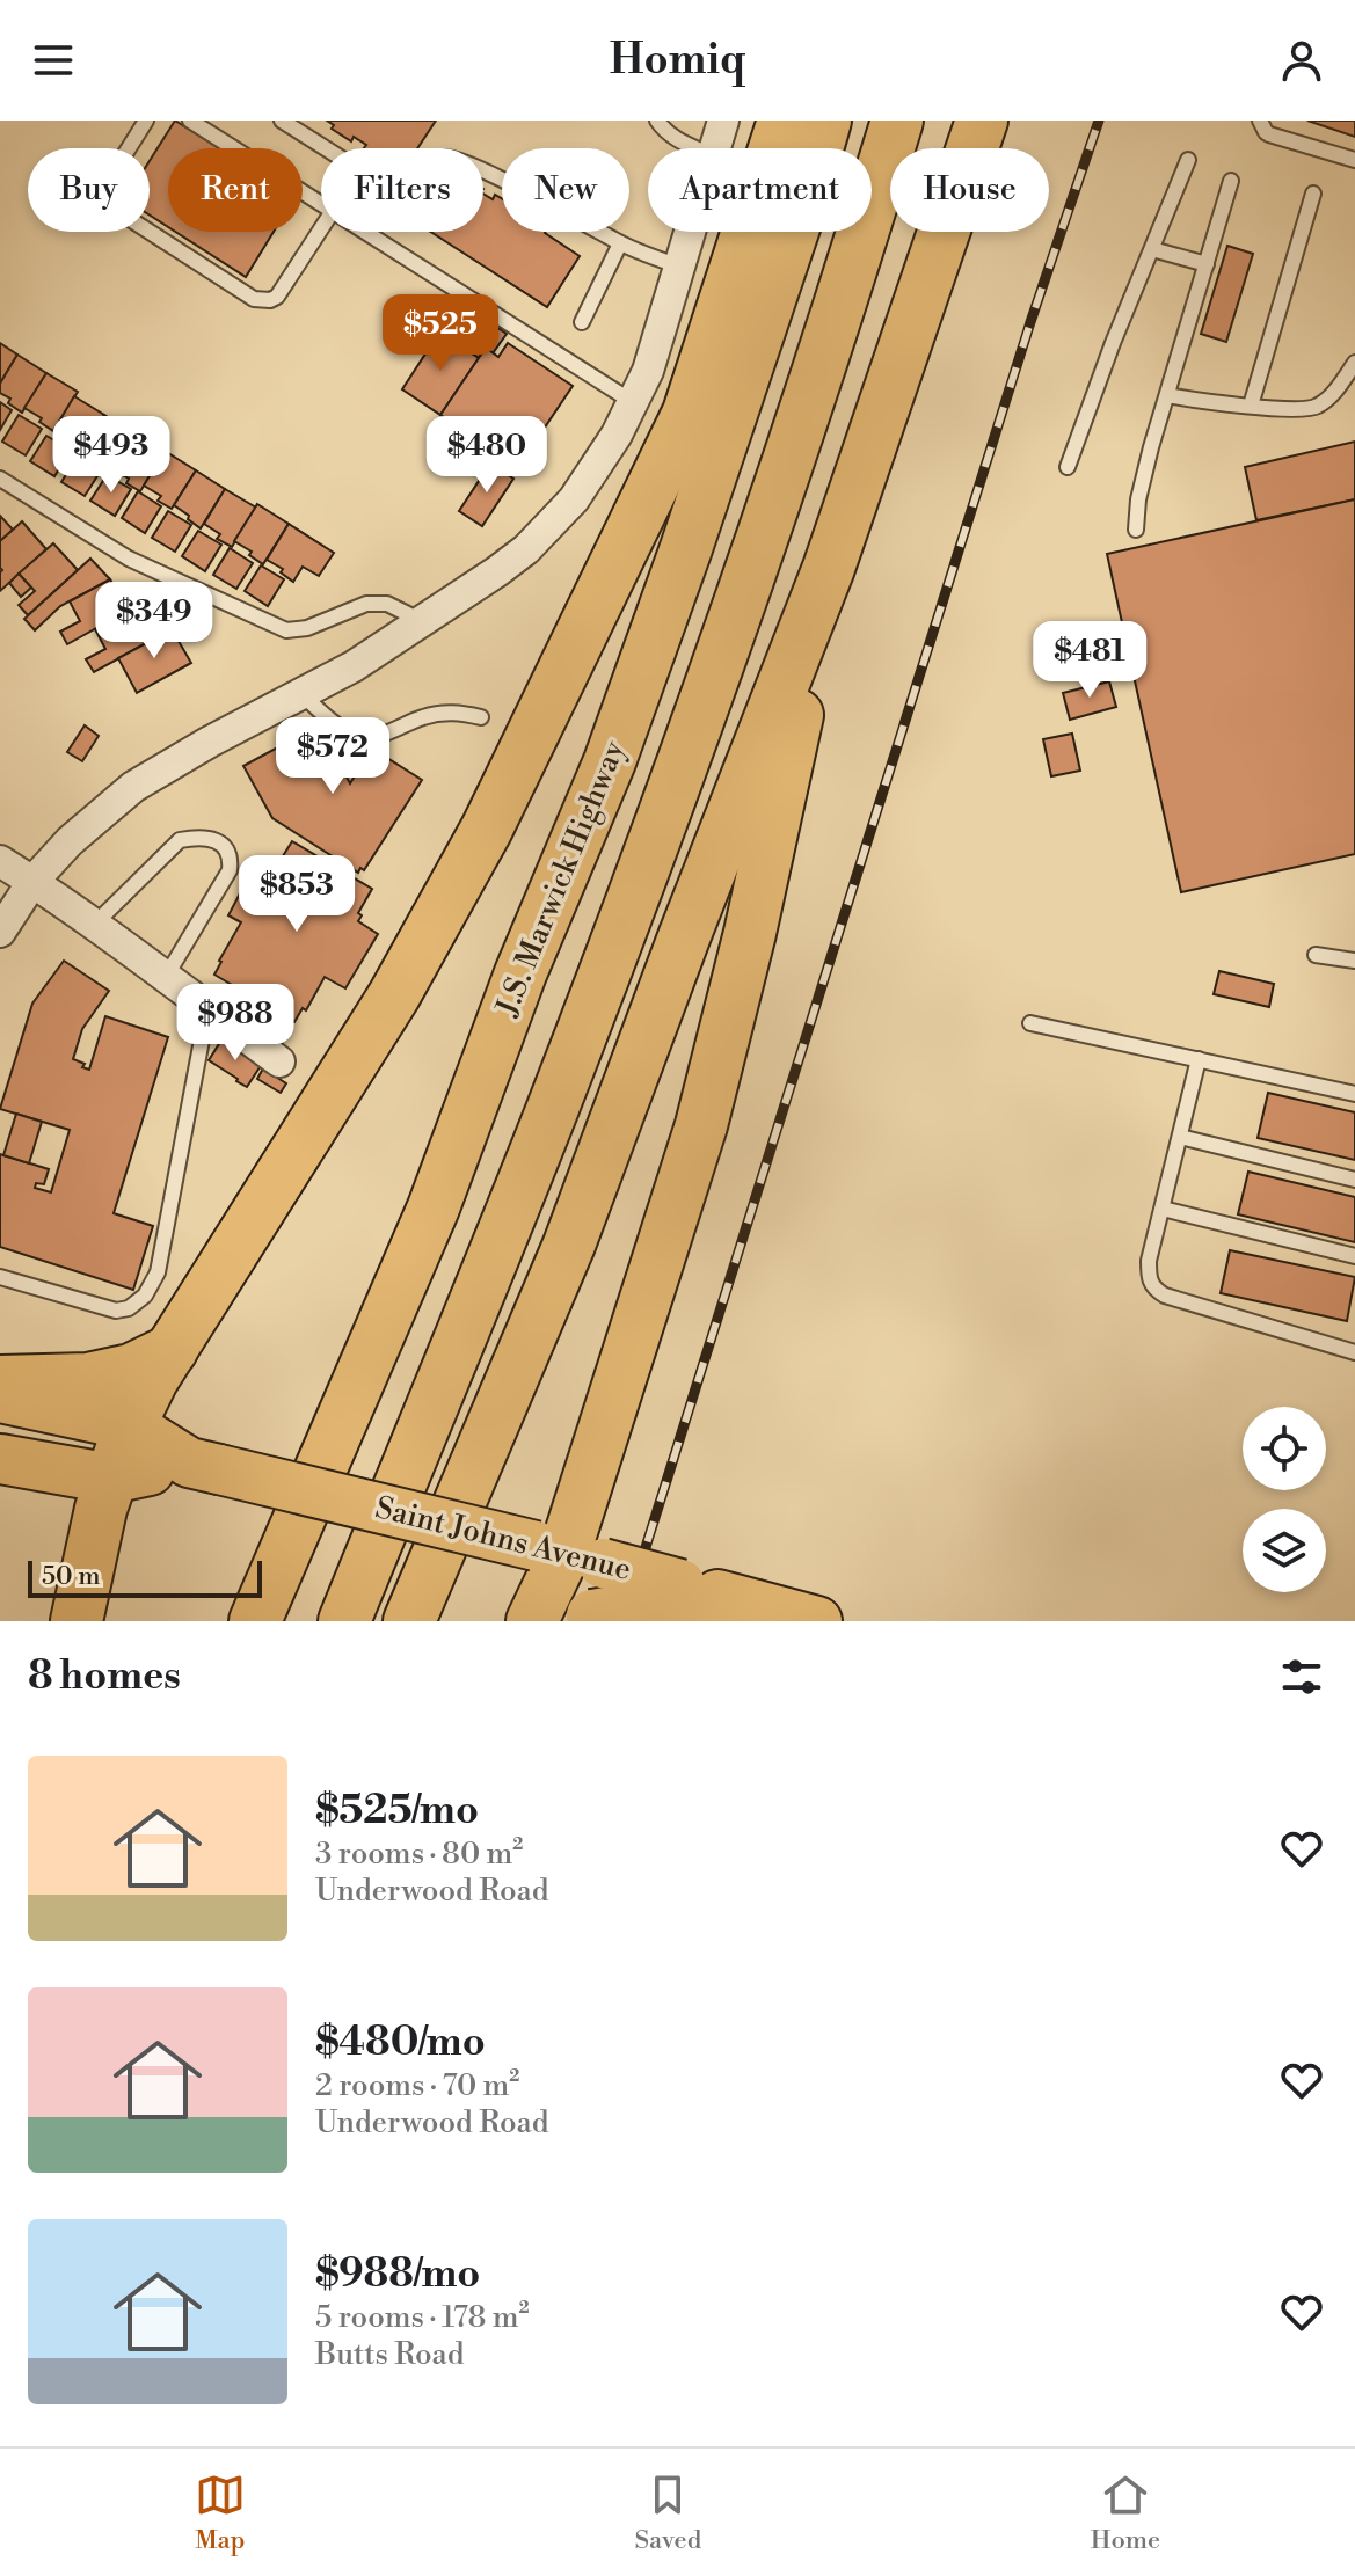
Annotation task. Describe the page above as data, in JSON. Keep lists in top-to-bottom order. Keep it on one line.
{"streets":{"highway":["J.S. Marwick Highway","Saint Johns Avenue"]},"scale_bar":"50 m","page":{"header":"Homiq","chip":["Buy","Rent","Filters","New","Apartment","House"],"price":["$525","$493","$480","$349","$481","$572","$853","$988"],"scale":"50 m","heading":"8 homes","list":[{"name":"$525/mo","note":"3 rooms · 80 m² · Underwood Road"},{"name":"$480/mo","note":"2 rooms · 70 m² · Underwood Road"},{"name":"$988/mo","note":"5 rooms · 178 m² · Butts Road"}],"tabs":["Map","Saved","Home"]}}
